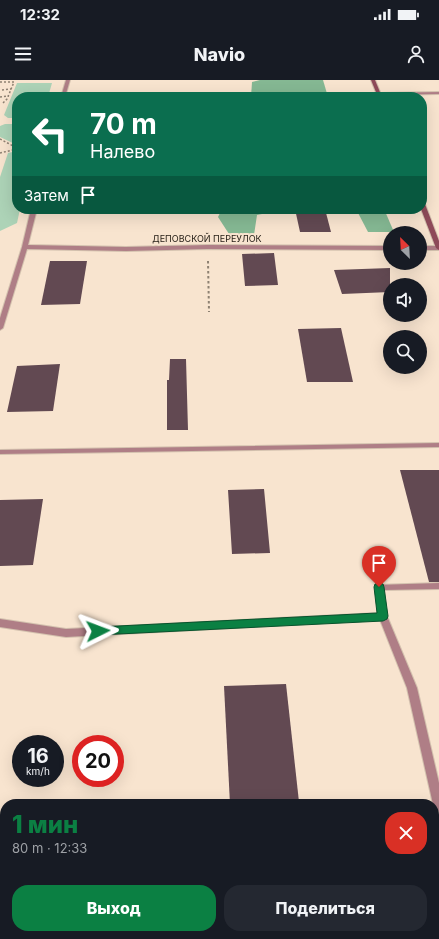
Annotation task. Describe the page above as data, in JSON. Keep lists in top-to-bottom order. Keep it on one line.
{"streets":{"street":["ДЕПОВСКОЙ ПЕРЕУЛОК"]},"north":"top left","page":{"status":"12:32","header":"Navio","turn":["70 m","Налево"],"then":"Затем","speed":"16 km/h","limit":"20","heading":["1 мин","80 m · 12:33"],"buttons":["Выход","Поделиться"]}}
